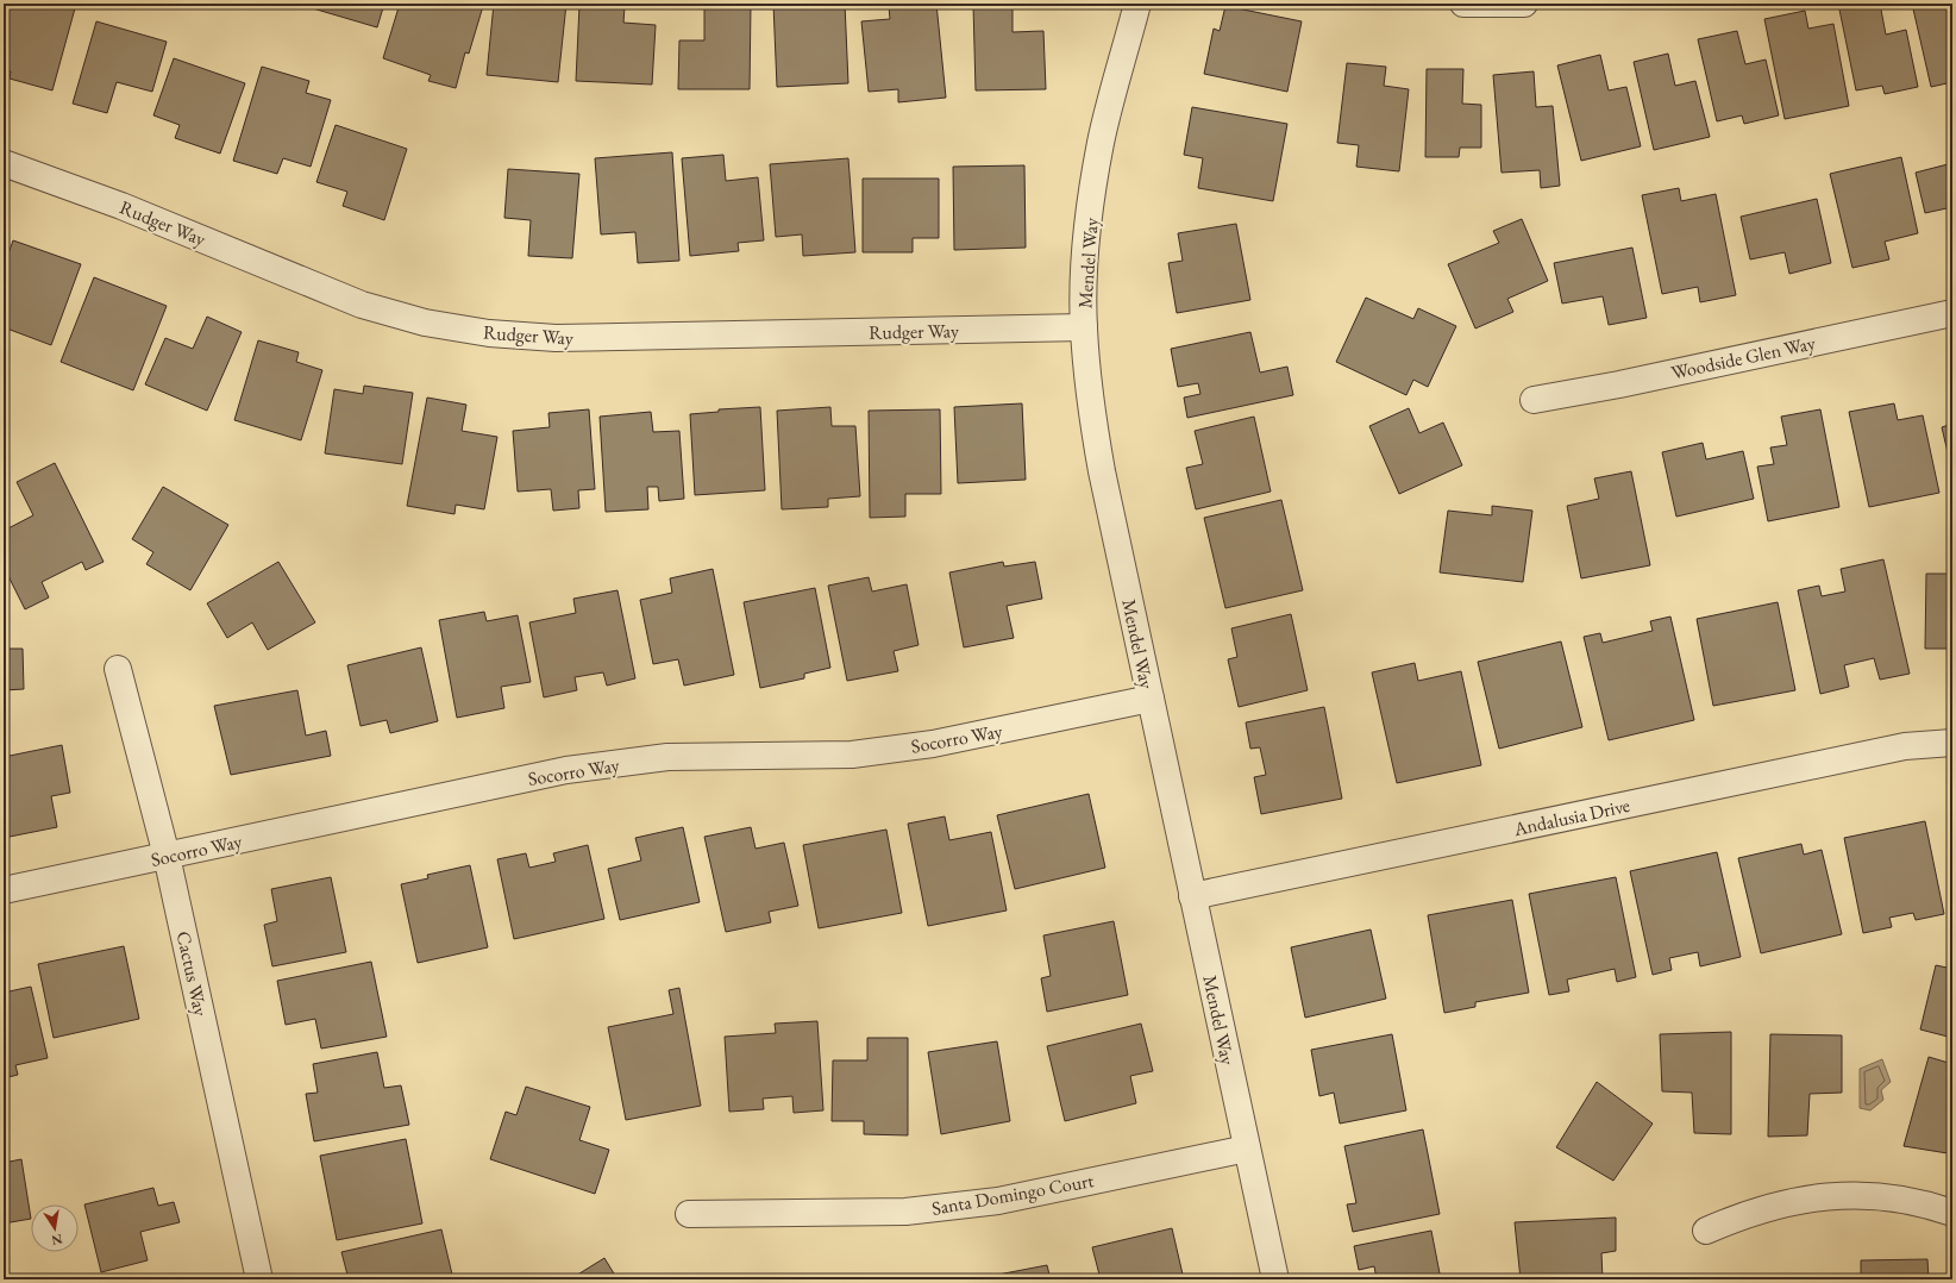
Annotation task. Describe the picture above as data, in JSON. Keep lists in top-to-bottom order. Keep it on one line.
{"streets":{"street":["Rudger Way","Mendel Way","Woodside Glen Way","Socorro Way","Andalusia Drive","Cactus Way","Santa Domingo Court"]},"crossings":[["Rudger Way","Mendel Way"],["Mendel Way","Socorro Way"],["Mendel Way","Andalusia Drive"],["Mendel Way","Santa Domingo Court"],["Socorro Way","Cactus Way"]],"north":"bottom"}
